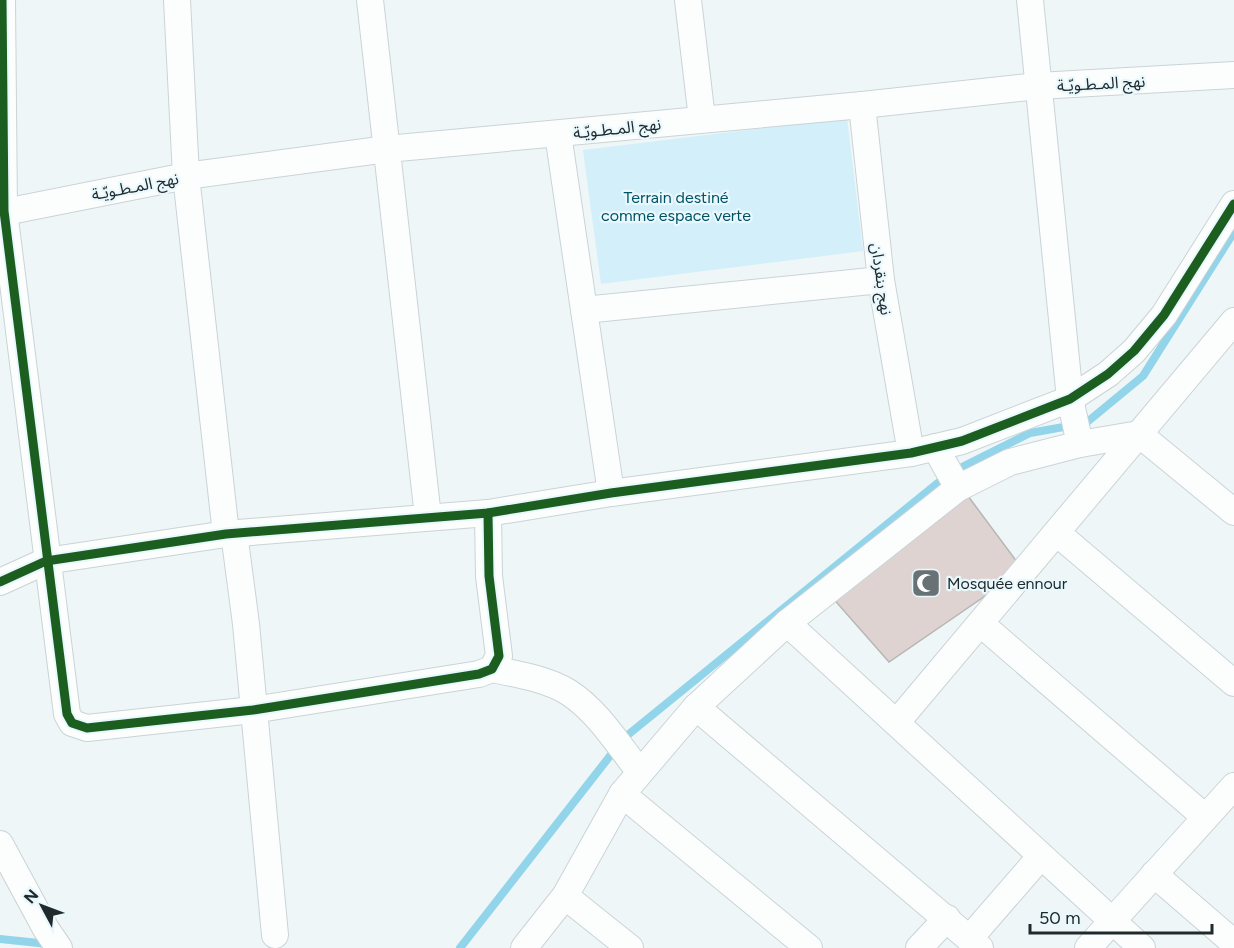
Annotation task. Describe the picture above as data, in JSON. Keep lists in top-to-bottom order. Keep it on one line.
{"streets":{"street":["نهج المـطـويّـة","نهج بنقردان"]},"crossings":[["نهج المـطـويّـة","نهج بنقردان"]],"parks":["Terrain destiné comme espace verte"],"places":{"mosque":["Mosquée ennour"]},"scale_bar":"50 m","north":"top left"}
